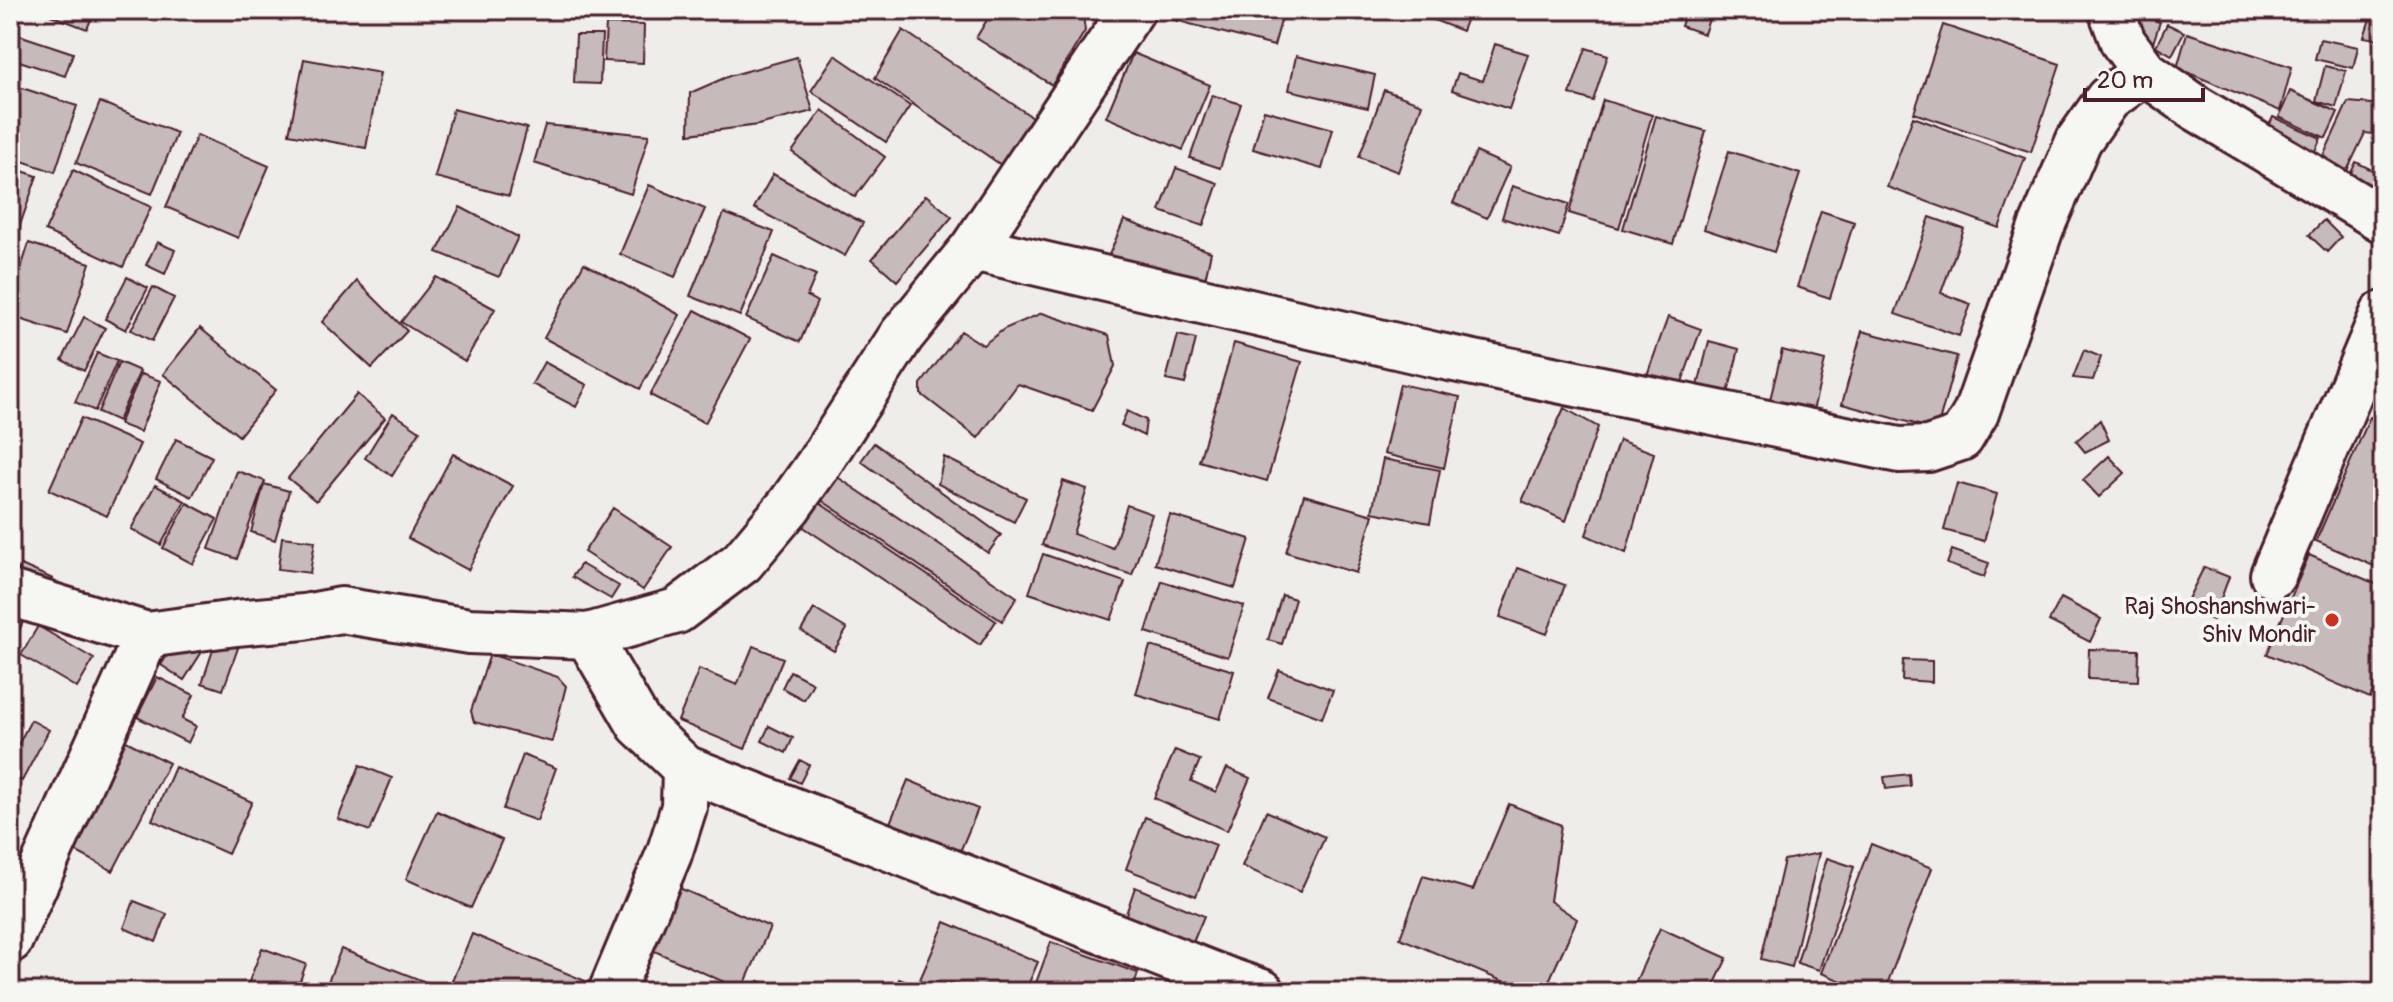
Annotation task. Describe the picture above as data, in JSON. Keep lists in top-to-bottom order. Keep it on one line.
{"places":["Raj Shoshanshwari- Shiv Mondir"],"scale_bar":"20 m"}
